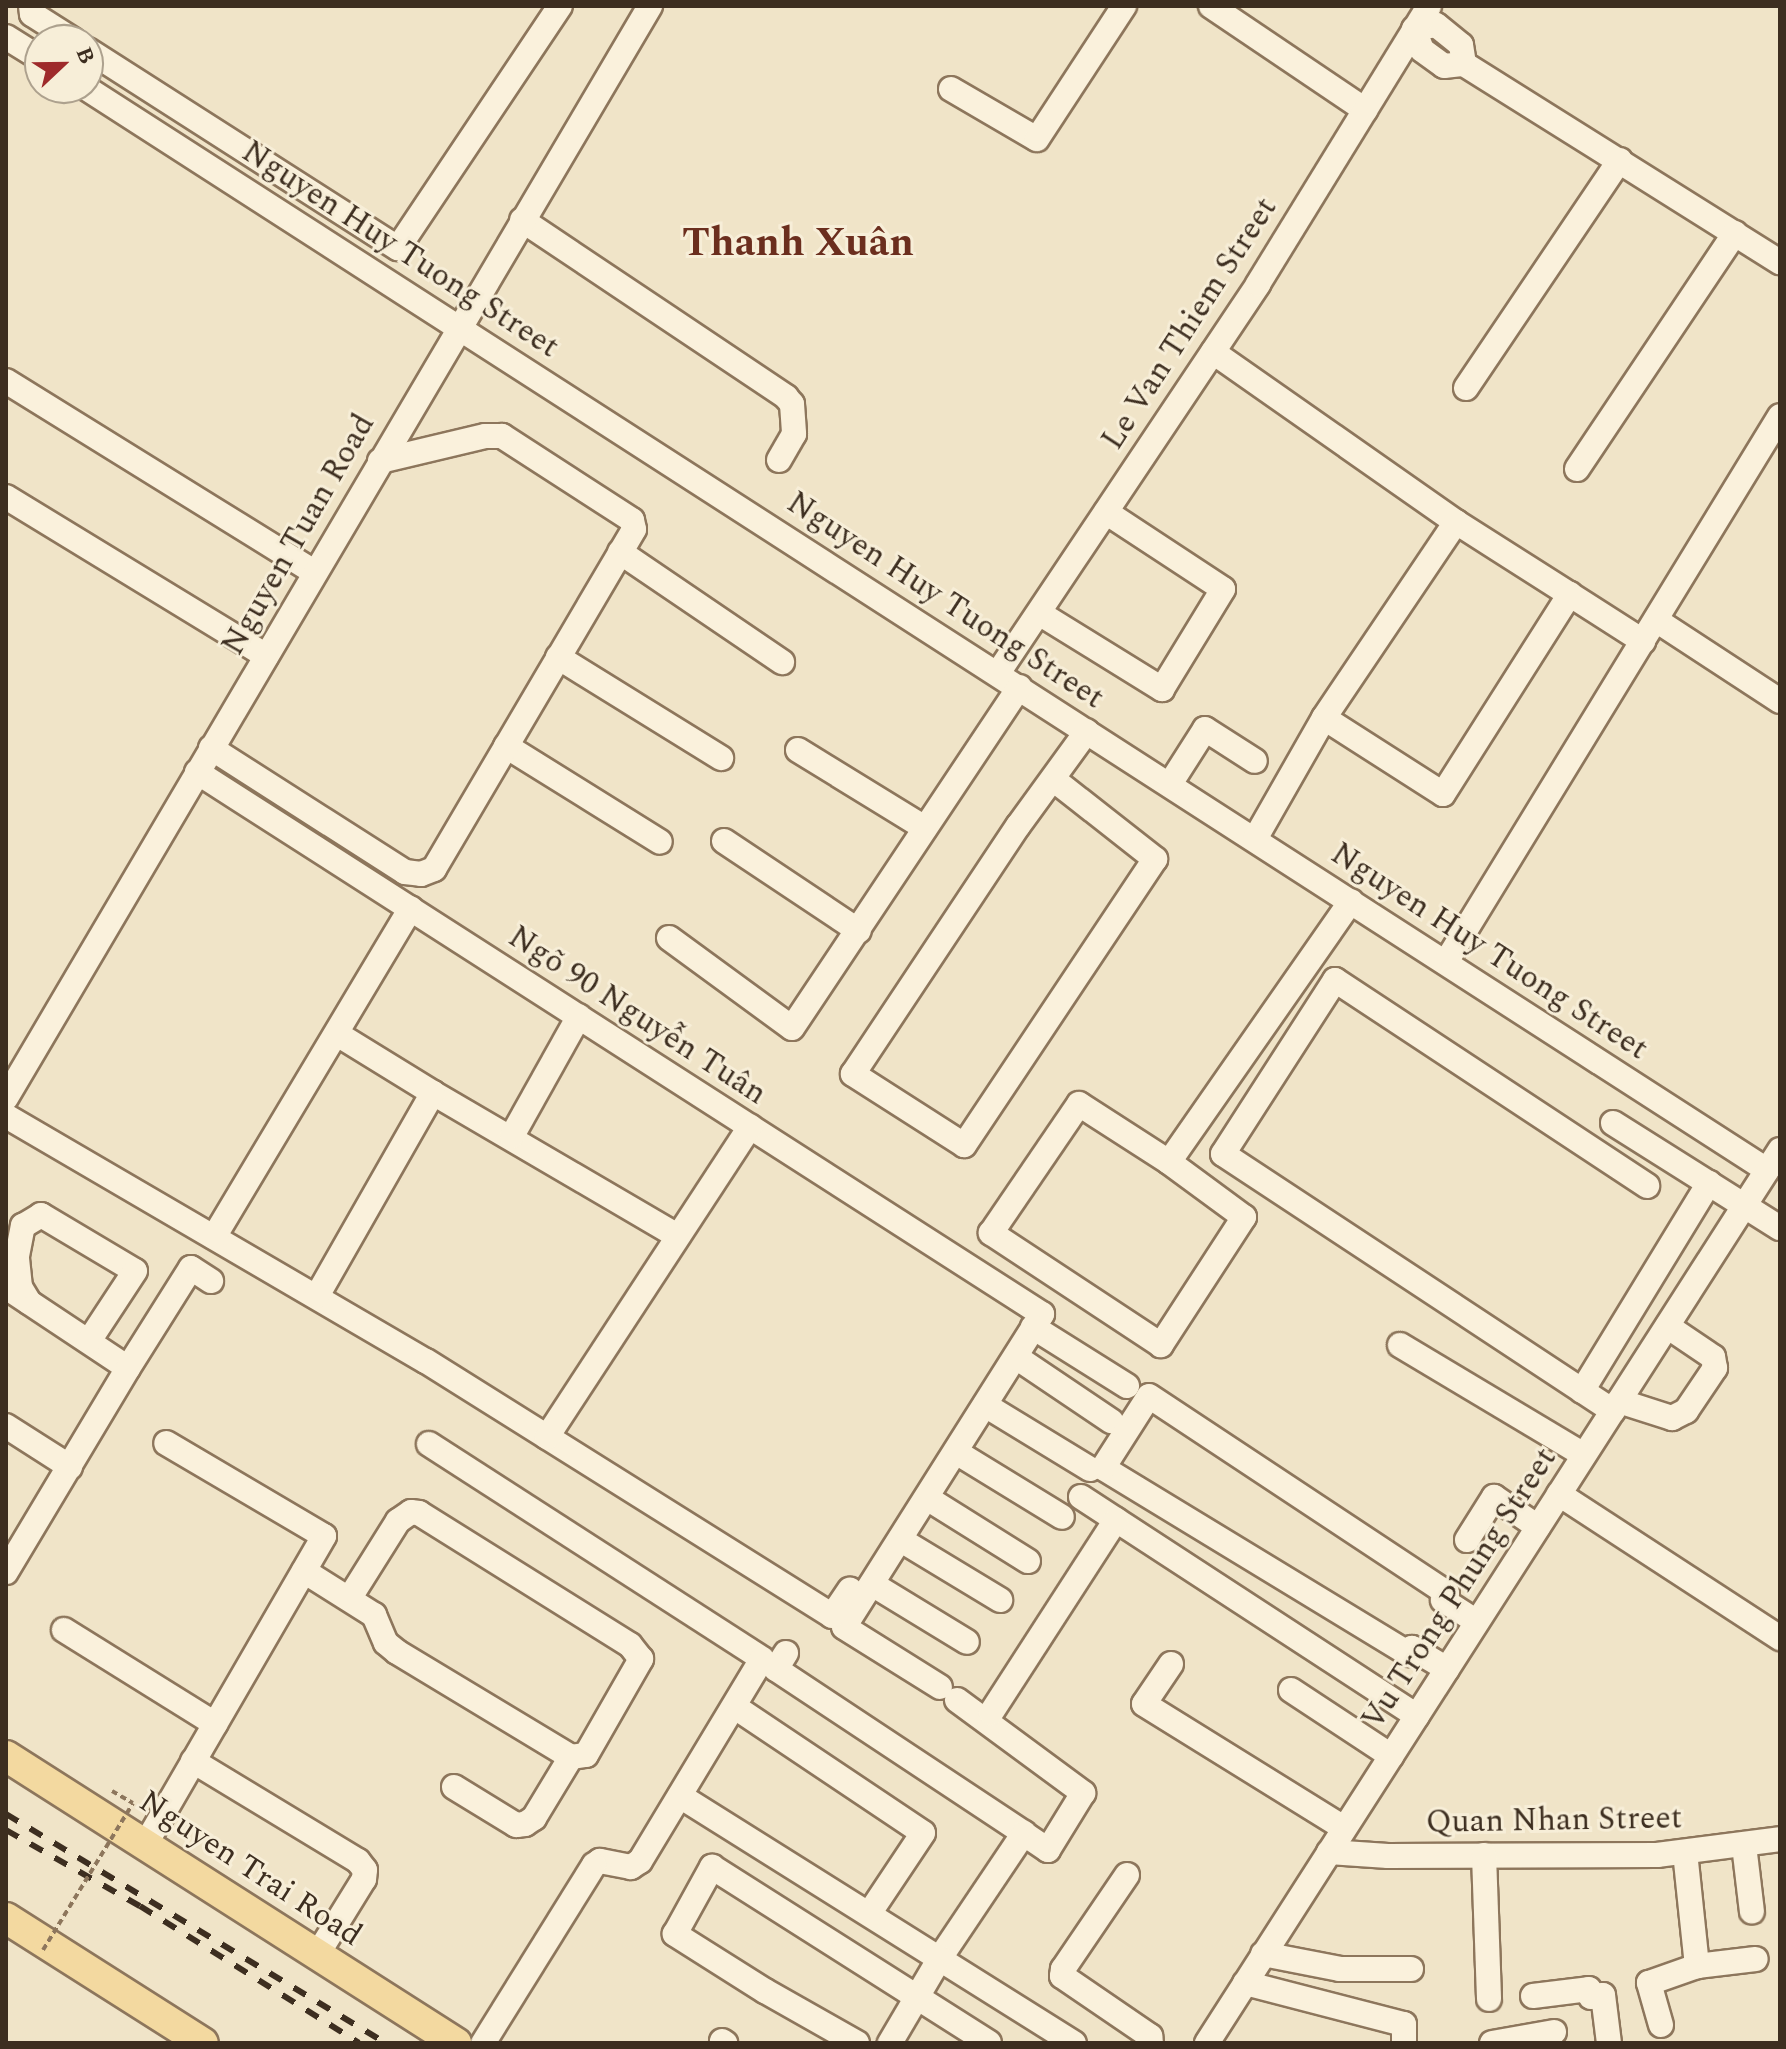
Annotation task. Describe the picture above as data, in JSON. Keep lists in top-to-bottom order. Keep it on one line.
{"streets":{"main road":["Nguyen Trai Road"],"street":["Nguyen Huy Tuong Street","Le Van Thiem Street","Nguyen Tuan Road","Ngõ 90 Nguyễn Tuân","Vu Trong Phung Street","Quan Nhan Street"]},"crossings":[["Nguyen Huy Tuong Street","Le Van Thiem Street"],["Nguyen Huy Tuong Street","Nguyen Tuan Road"],["Nguyen Huy Tuong Street","Vu Trong Phung Street"],["Nguyen Tuan Road","Ngõ 90 Nguyễn Tuân"],["Vu Trong Phung Street","Quan Nhan Street"]],"districts":["Thanh Xuân"],"north":"right"}
